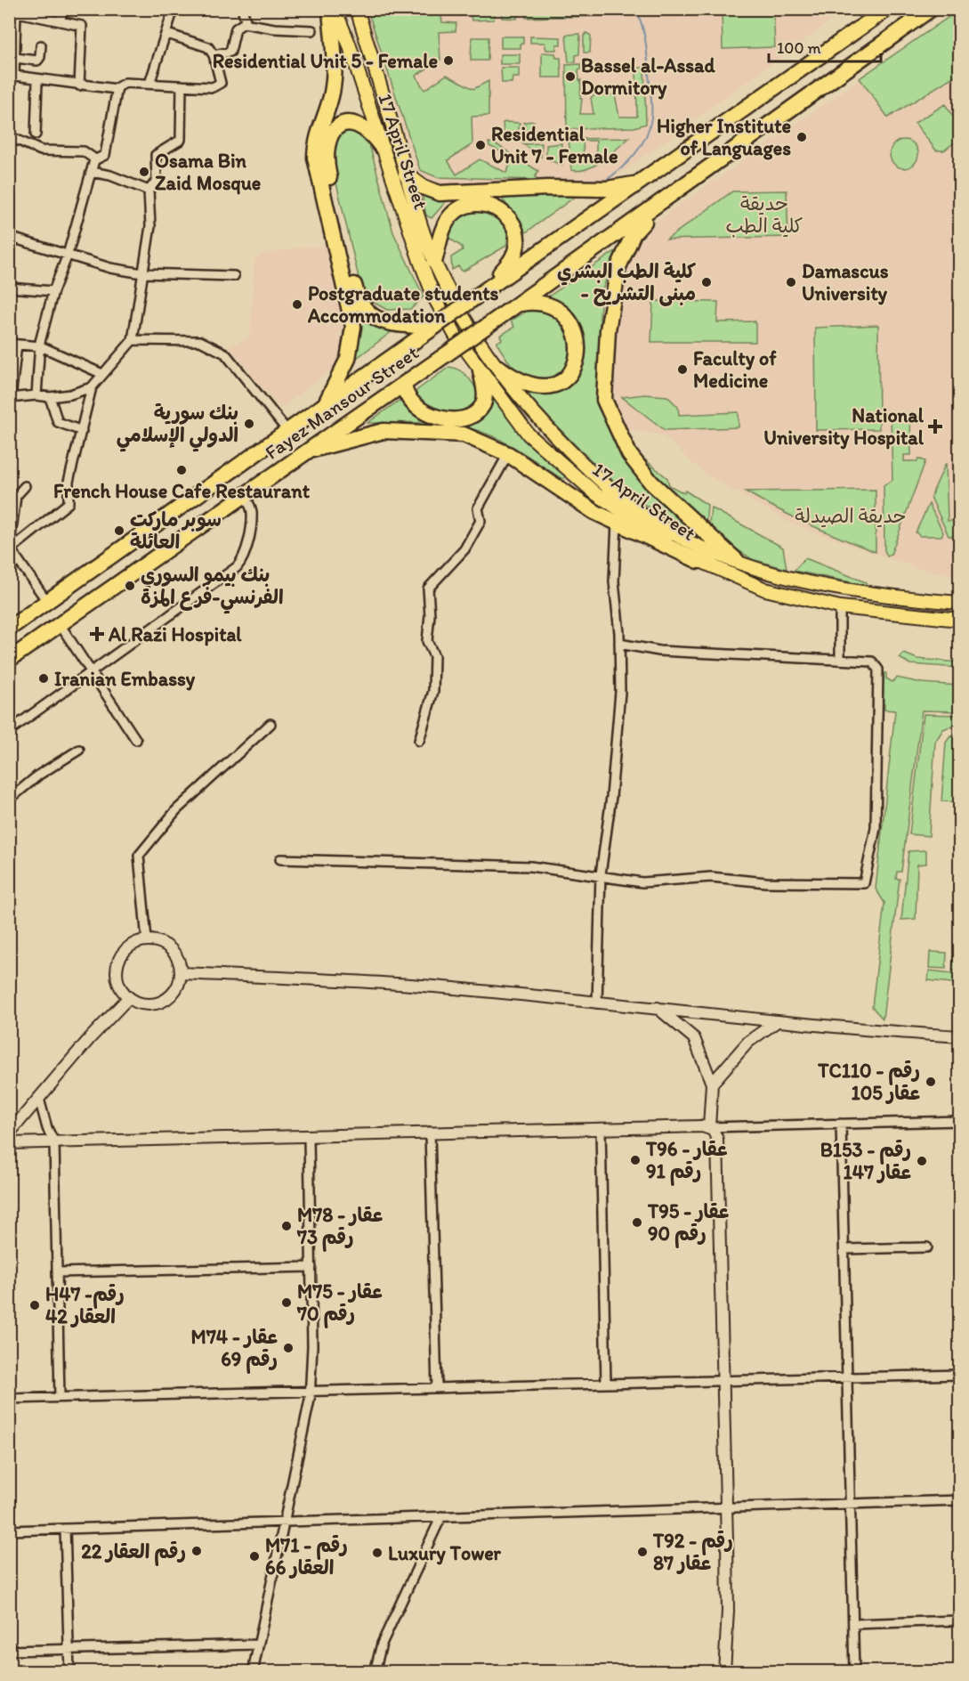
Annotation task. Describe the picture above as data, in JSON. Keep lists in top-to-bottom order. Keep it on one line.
{"streets":{"highway":["Fayez Mansour Street"],"main road":["17 April Street"]},"parks":["حديقة كلية الطب","حديقة الصيدلة"],"places":{"other":["Residential Unit 5 - Female","Bassel al-Assad Dormitory","Higher Institute of Languages","Residential Unit 7 - Female","Osama Bin Zaid Mosque","كلية الطب البشري - مبنى التشريح","Damascus University","Postgraduate students Accommodation","Faculty of Medicine","بنك سورية الدولي الإسلامي","French House Cafe Restaurant","سوبر ماركت العائلة","بنك بيمو السوري الفرنسي-فرع المزة","Iranian Embassy","TC110 - رقم عقار 105","T96 - عقار رقم 91","B153 - رقم عقار 147","T95 - عقار رقم 90","M78 - عقار رقم 73","M75 - عقار رقم 70","H47 -رقم العقار 42","M74 - عقار رقم 69","رقم العقار 22","T92 - رقم عقار 87","Luxury Tower","M71 - رقم العقار 66"],"health":["National University Hospital","Al Razi Hospital"]},"scale_bar":"100 m"}
